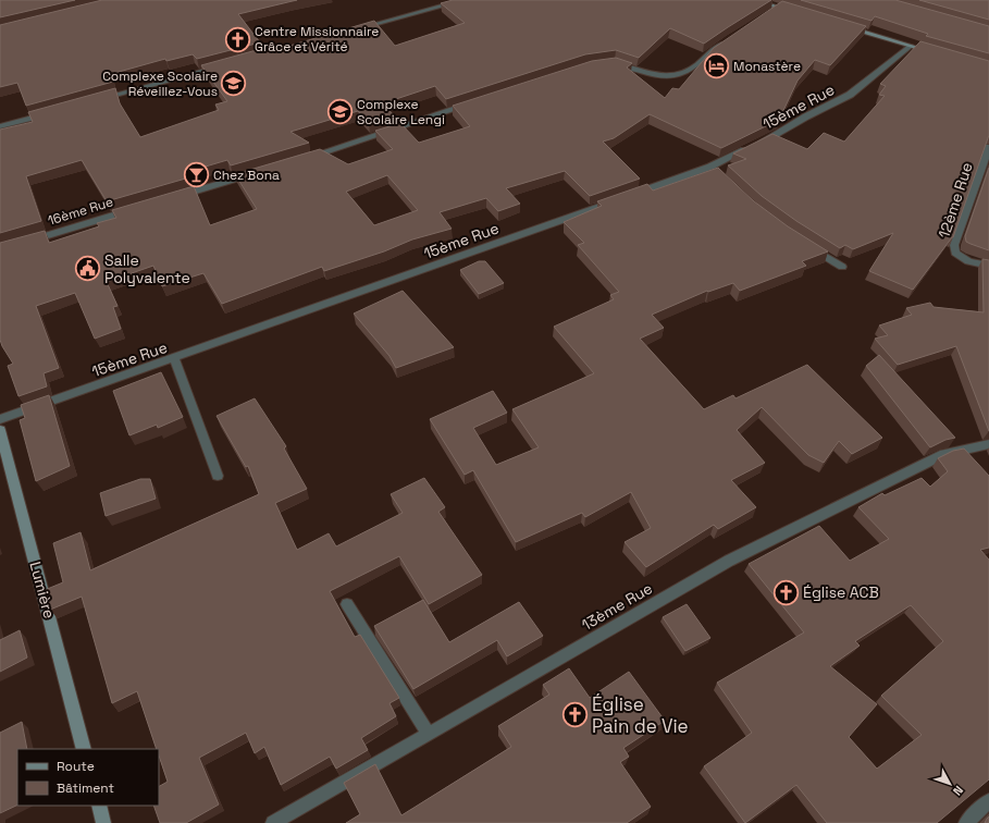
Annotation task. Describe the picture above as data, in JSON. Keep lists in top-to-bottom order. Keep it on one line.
{"streets":{"street":["15ème Rue","12ème Rue","16ème Rue","Lumière","13ème Rue"]},"places":{"church":["Centre Missionnaire Grâce et Vérité","Église ACB","Église Pain de Vie"],"hotel":["Monastère"],"school or university":["Complexe Scolaire Réveillez-Vous","Complexe Scolaire Lengi"],"bar":["Chez Bona"],"public building":["Salle Polyvalente"]},"legend":["Route","Bâtiment"],"north":"bottom right"}
